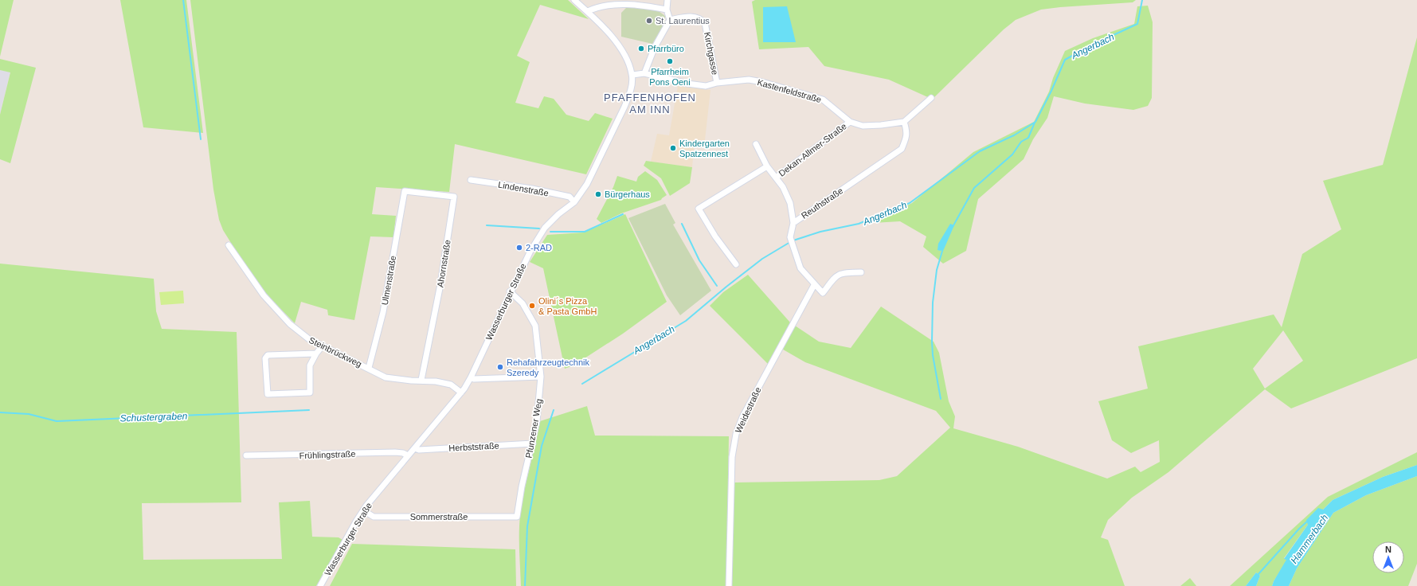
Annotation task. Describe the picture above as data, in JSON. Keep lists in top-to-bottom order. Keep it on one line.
{"streets":{"street":["Kirchgasse","Kastenfeldstraße","Dekan-Allmer-Straße","Lindenstraße","Reuthstraße","Ahornstraße","Ulmenstraße","Wasserburger Straße","Steinbrückweg","Weidestraße","Pfunzener Weg","Herbststraße","Frühlingstraße","Sommerstraße"]},"crossings":[["Kirchgasse","Kastenfeldstraße"],["Kastenfeldstraße","Dekan-Allmer-Straße"],["Kastenfeldstraße","Reuthstraße"],["Kastenfeldstraße","Wasserburger Straße"],["Dekan-Allmer-Straße","Reuthstraße"],["Lindenstraße","Wasserburger Straße"],["Reuthstraße","Weidestraße"],["Ahornstraße","Ulmenstraße"],["Ahornstraße","Steinbrückweg"],["Ulmenstraße","Steinbrückweg"],["Wasserburger Straße","Steinbrückweg"],["Wasserburger Straße","Pfunzener Weg"],["Wasserburger Straße","Herbststraße"],["Wasserburger Straße","Frühlingstraße"],["Wasserburger Straße","Sommerstraße"],["Pfunzener Weg","Herbststraße"],["Pfunzener Weg","Sommerstraße"]],"districts":["PFAFFENHOFEN AM INN"],"water":["Angerbach","Schustergraben","Hammerbach"],"places":["St. Laurentius","Pfarrbüro","Pfarrheim Pons Oeni","Kindergarten Spatzennest","Bürgerhaus","2-RAD","Olini´s Pizza & Pasta GmbH","Rehafahrzeugtechnik Szeredy"],"north":"top"}
